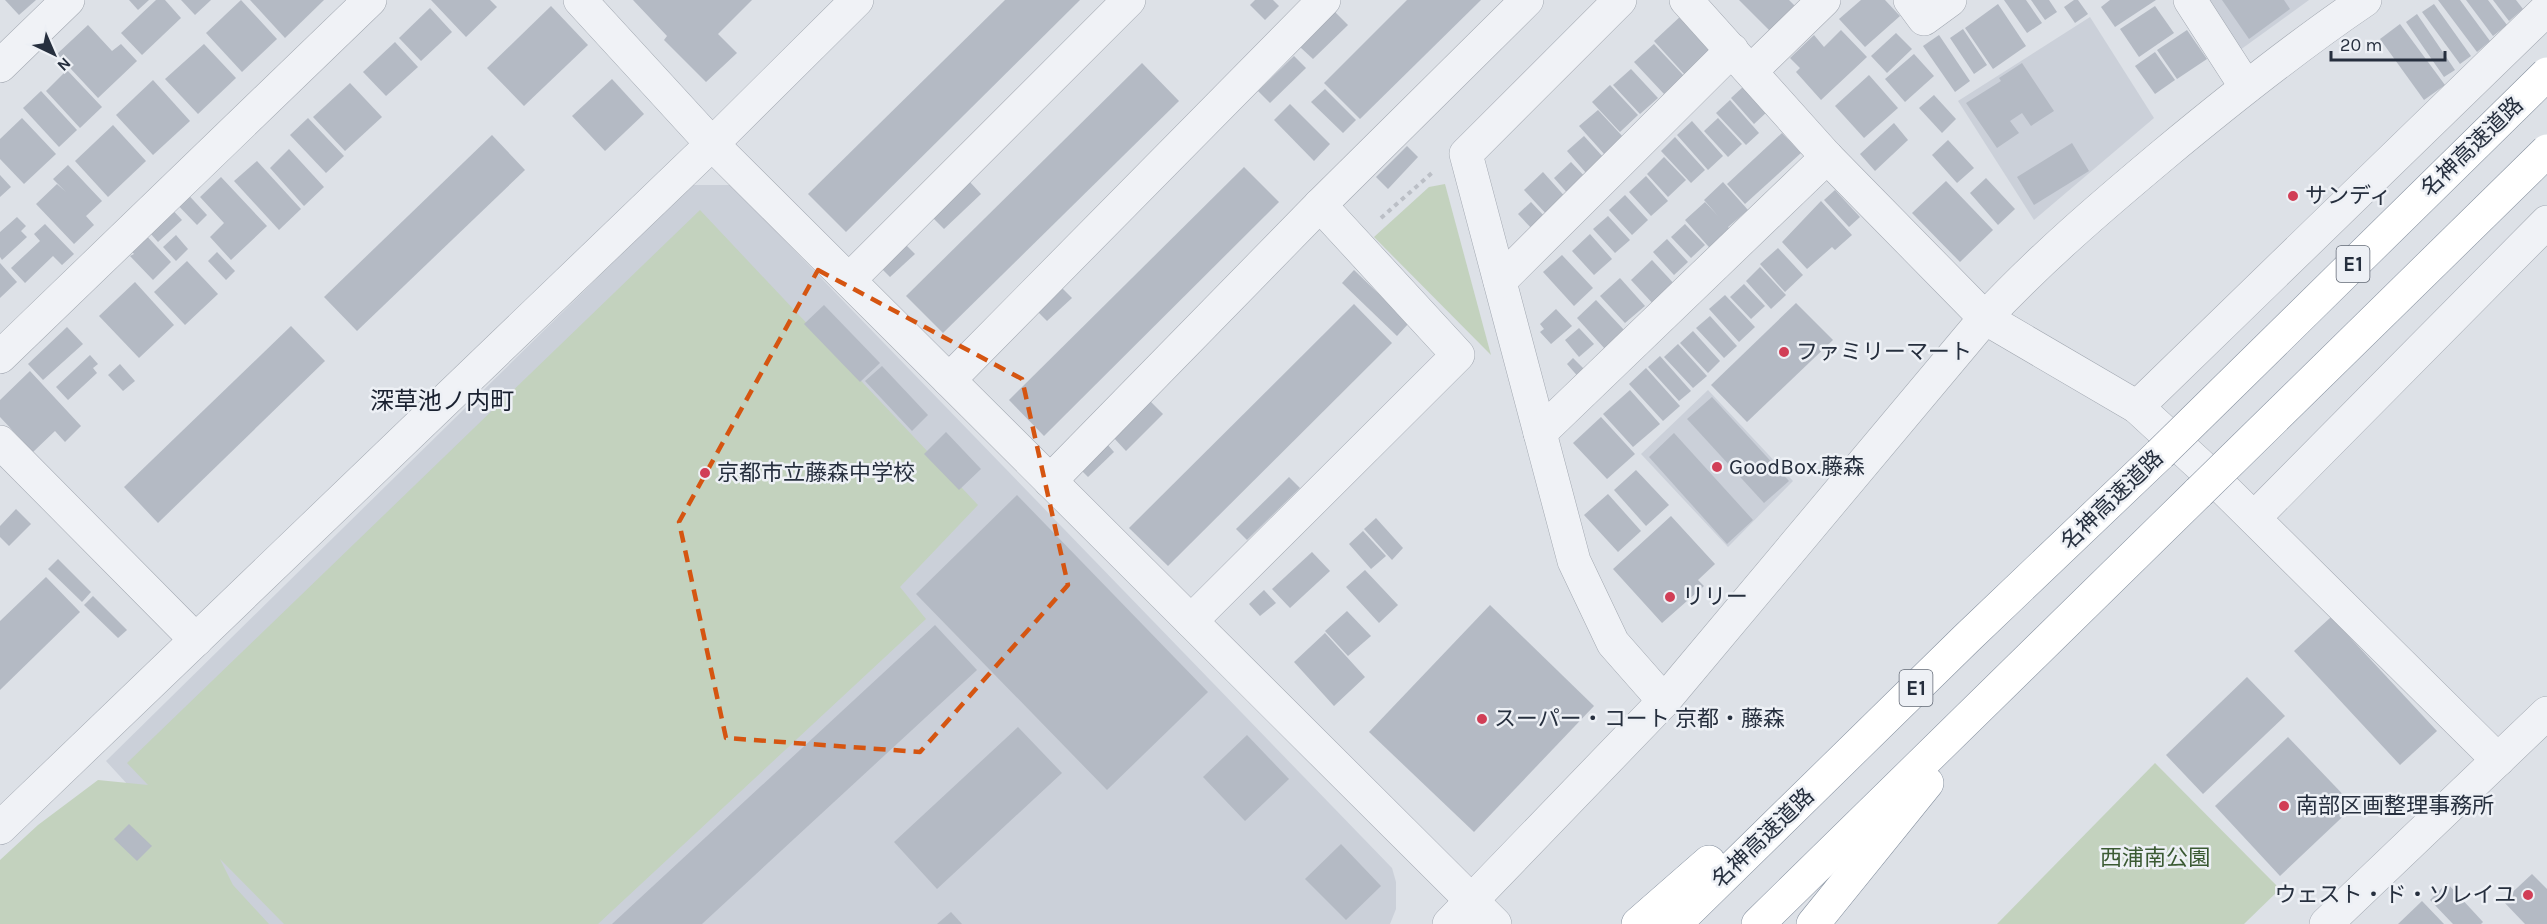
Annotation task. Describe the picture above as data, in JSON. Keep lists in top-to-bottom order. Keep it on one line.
{"streets":{"highway":["名神高速道路","E1"]},"districts":["深草池ノ内町"],"parks":["西浦南公園"],"places":["サンディ","ファミリーマート","GoodBox.藤森","京都市立藤森中学校","リリー","スーパー・コート 京都・藤森","南部区画整理事務所","ウェスト・ド・ソレイユ"],"scale_bar":"20 m","north":"bottom right"}
